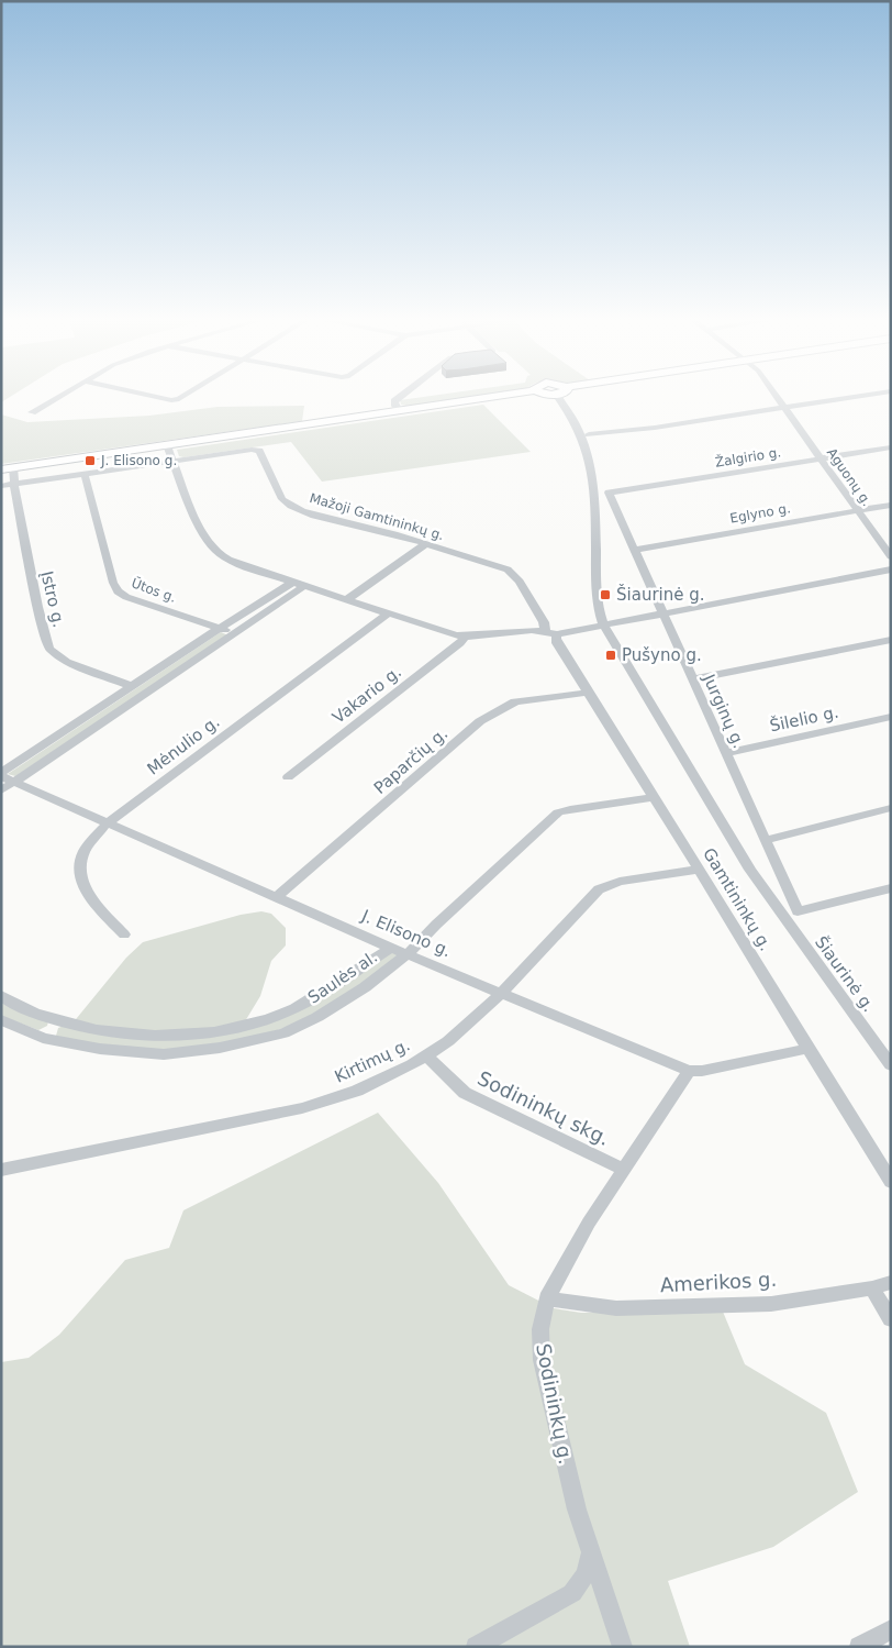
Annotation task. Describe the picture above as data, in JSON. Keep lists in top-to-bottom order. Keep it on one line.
{"streets":{"street":["Žalgirio g.","Aguonų g.","Eglyno g.","Mažoji Gamtininkų g.","Ūtos g.","Įstro g.","Vakario g.","Jurginų g.","Šilelio g.","Mėnulio g.","Paparčių g.","Gamtininkų g.","J. Elisono g.","Šiaurinė g.","Saulės al.","Kirtimų g.","Sodininkų skg.","Amerikos g.","Sodininkų g."]},"crossings":[["Žalgirio g.","Aguonų g."],["Žalgirio g.","Jurginų g."],["Aguonų g.","Eglyno g."],["Eglyno g.","Jurginų g."],["Mažoji Gamtininkų g.","Ūtos g."],["Mažoji Gamtininkų g.","Įstro g."],["Mažoji Gamtininkų g.","Gamtininkų g."],["Jurginų g.","Šilelio g."],["Mėnulio g.","J. Elisono g."],["Paparčių g.","Gamtininkų g."],["Paparčių g.","J. Elisono g."],["Gamtininkų g.","J. Elisono g."],["Gamtininkų g.","Saulės al."],["Gamtininkų g.","Kirtimų g."],["J. Elisono g.","Saulės al."],["J. Elisono g.","Kirtimų g."],["J. Elisono g.","Sodininkų g."],["Kirtimų g.","Sodininkų skg."],["Sodininkų skg.","Sodininkų g."],["Amerikos g.","Sodininkų g."]],"places":{"transit":["J. Elisono g.","Šiaurinė g.","Pušyno g."]}}
